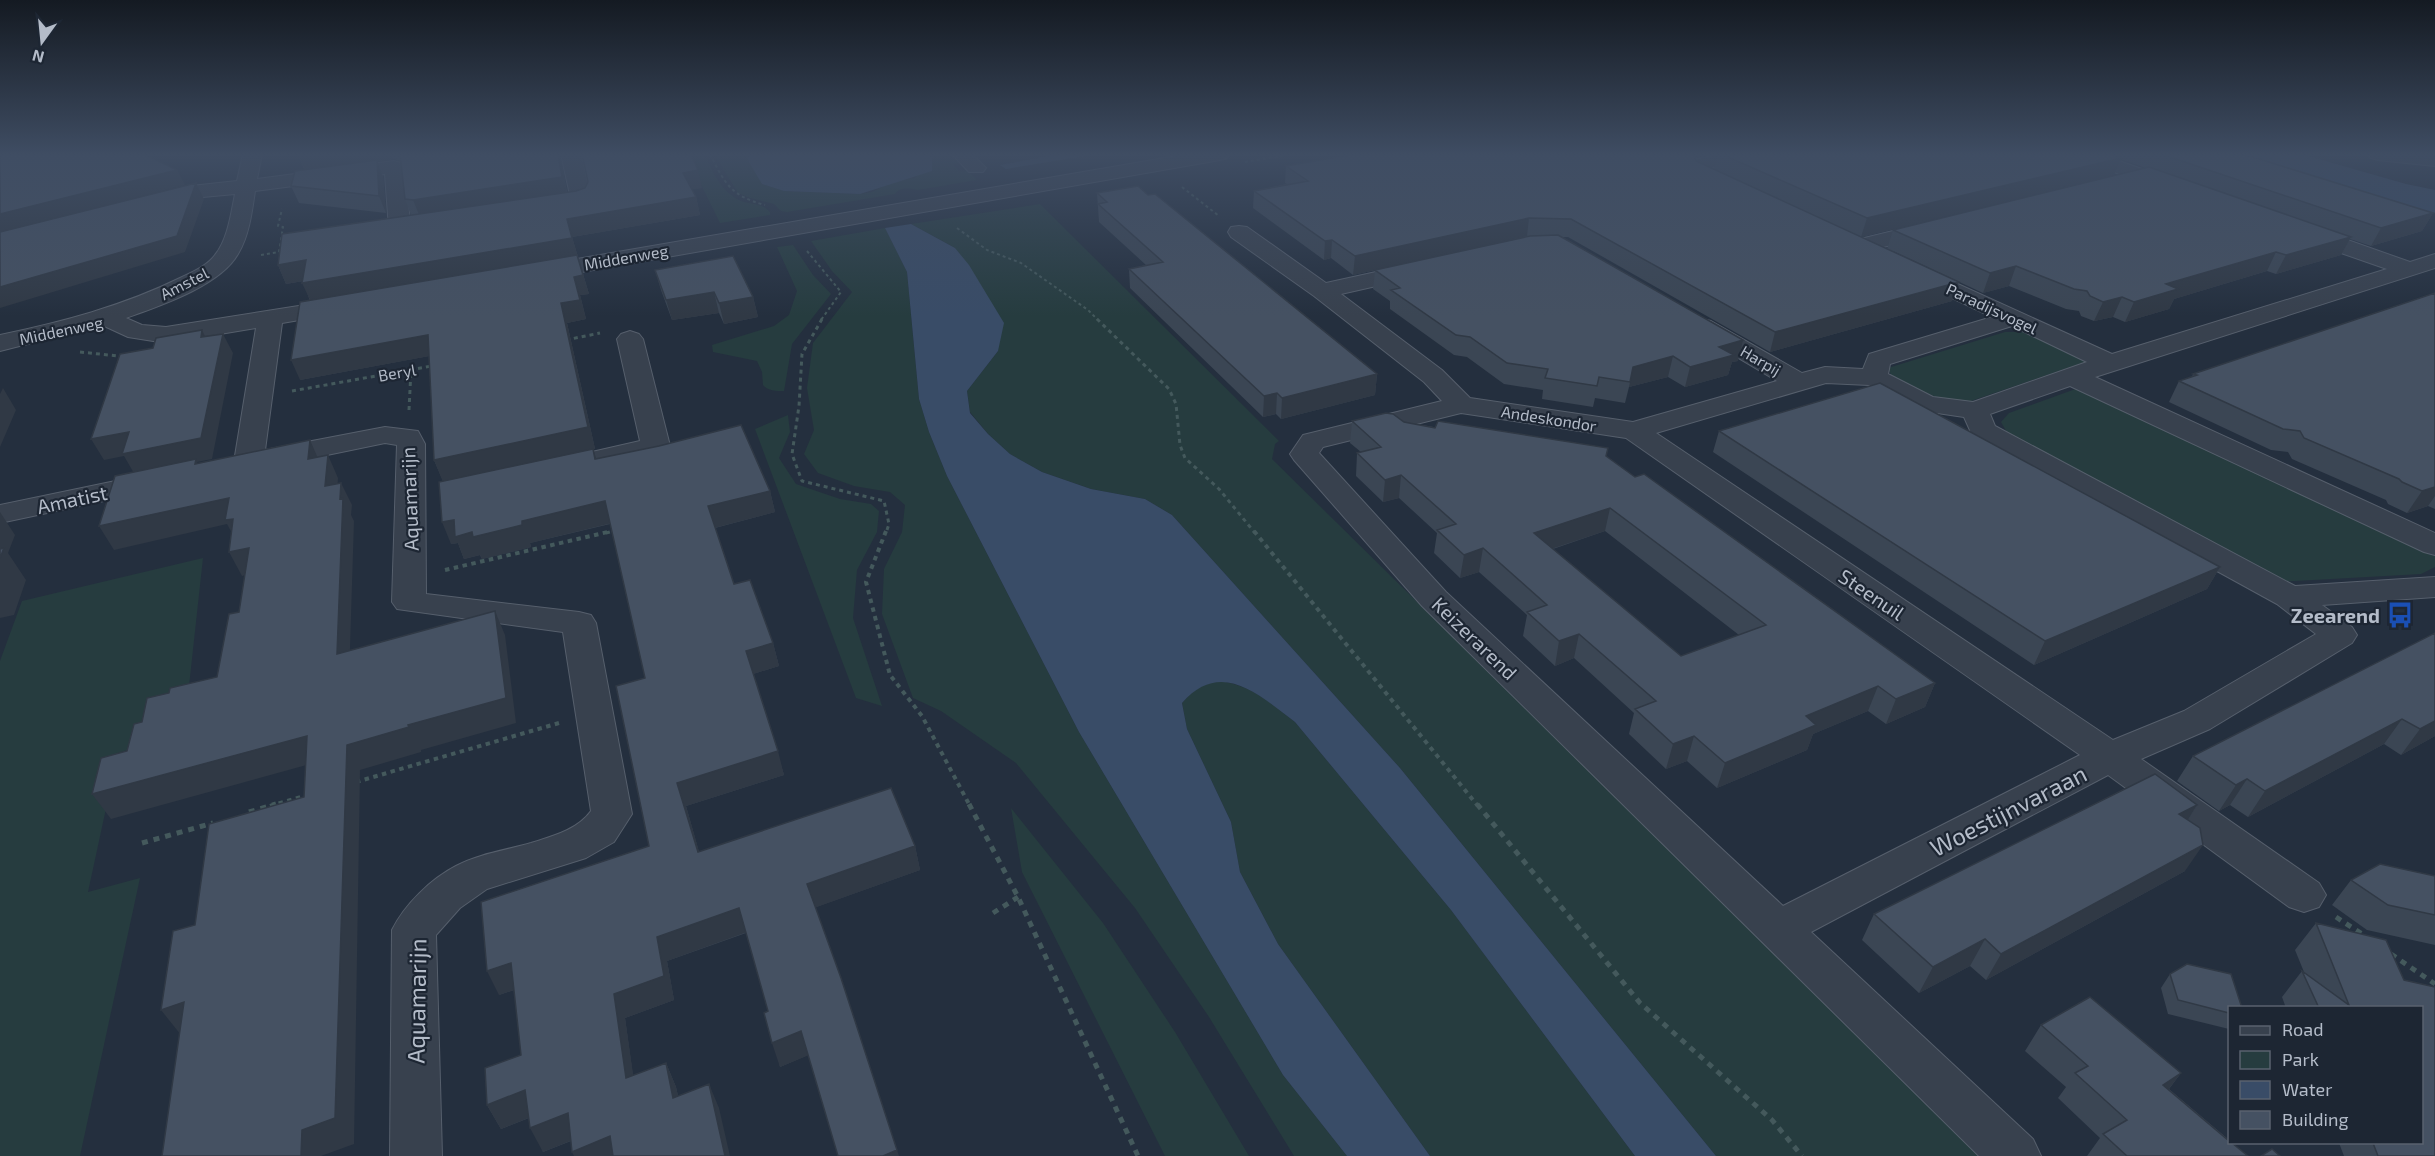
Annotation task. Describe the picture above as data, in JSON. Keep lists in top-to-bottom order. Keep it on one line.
{"streets":{"street":["Middenweg","Amstel","Paradijsvogel","Harpij","Andeskondor","Amatist","Aquamarijn","Steenuil","Keizerarend","Woestijnvaraan"],"path":["Beryl"]},"crossings":[["Middenweg","Amstel"],["Harpij","Andeskondor"],["Beryl","Aquamarijn"],["Andeskondor","Steenuil"],["Andeskondor","Keizerarend"],["Steenuil","Woestijnvaraan"],["Keizerarend","Woestijnvaraan"]],"places":{"bus stop":["Zeearend"]},"legend":["Road","Park","Water","Building"],"north":"bottom"}
